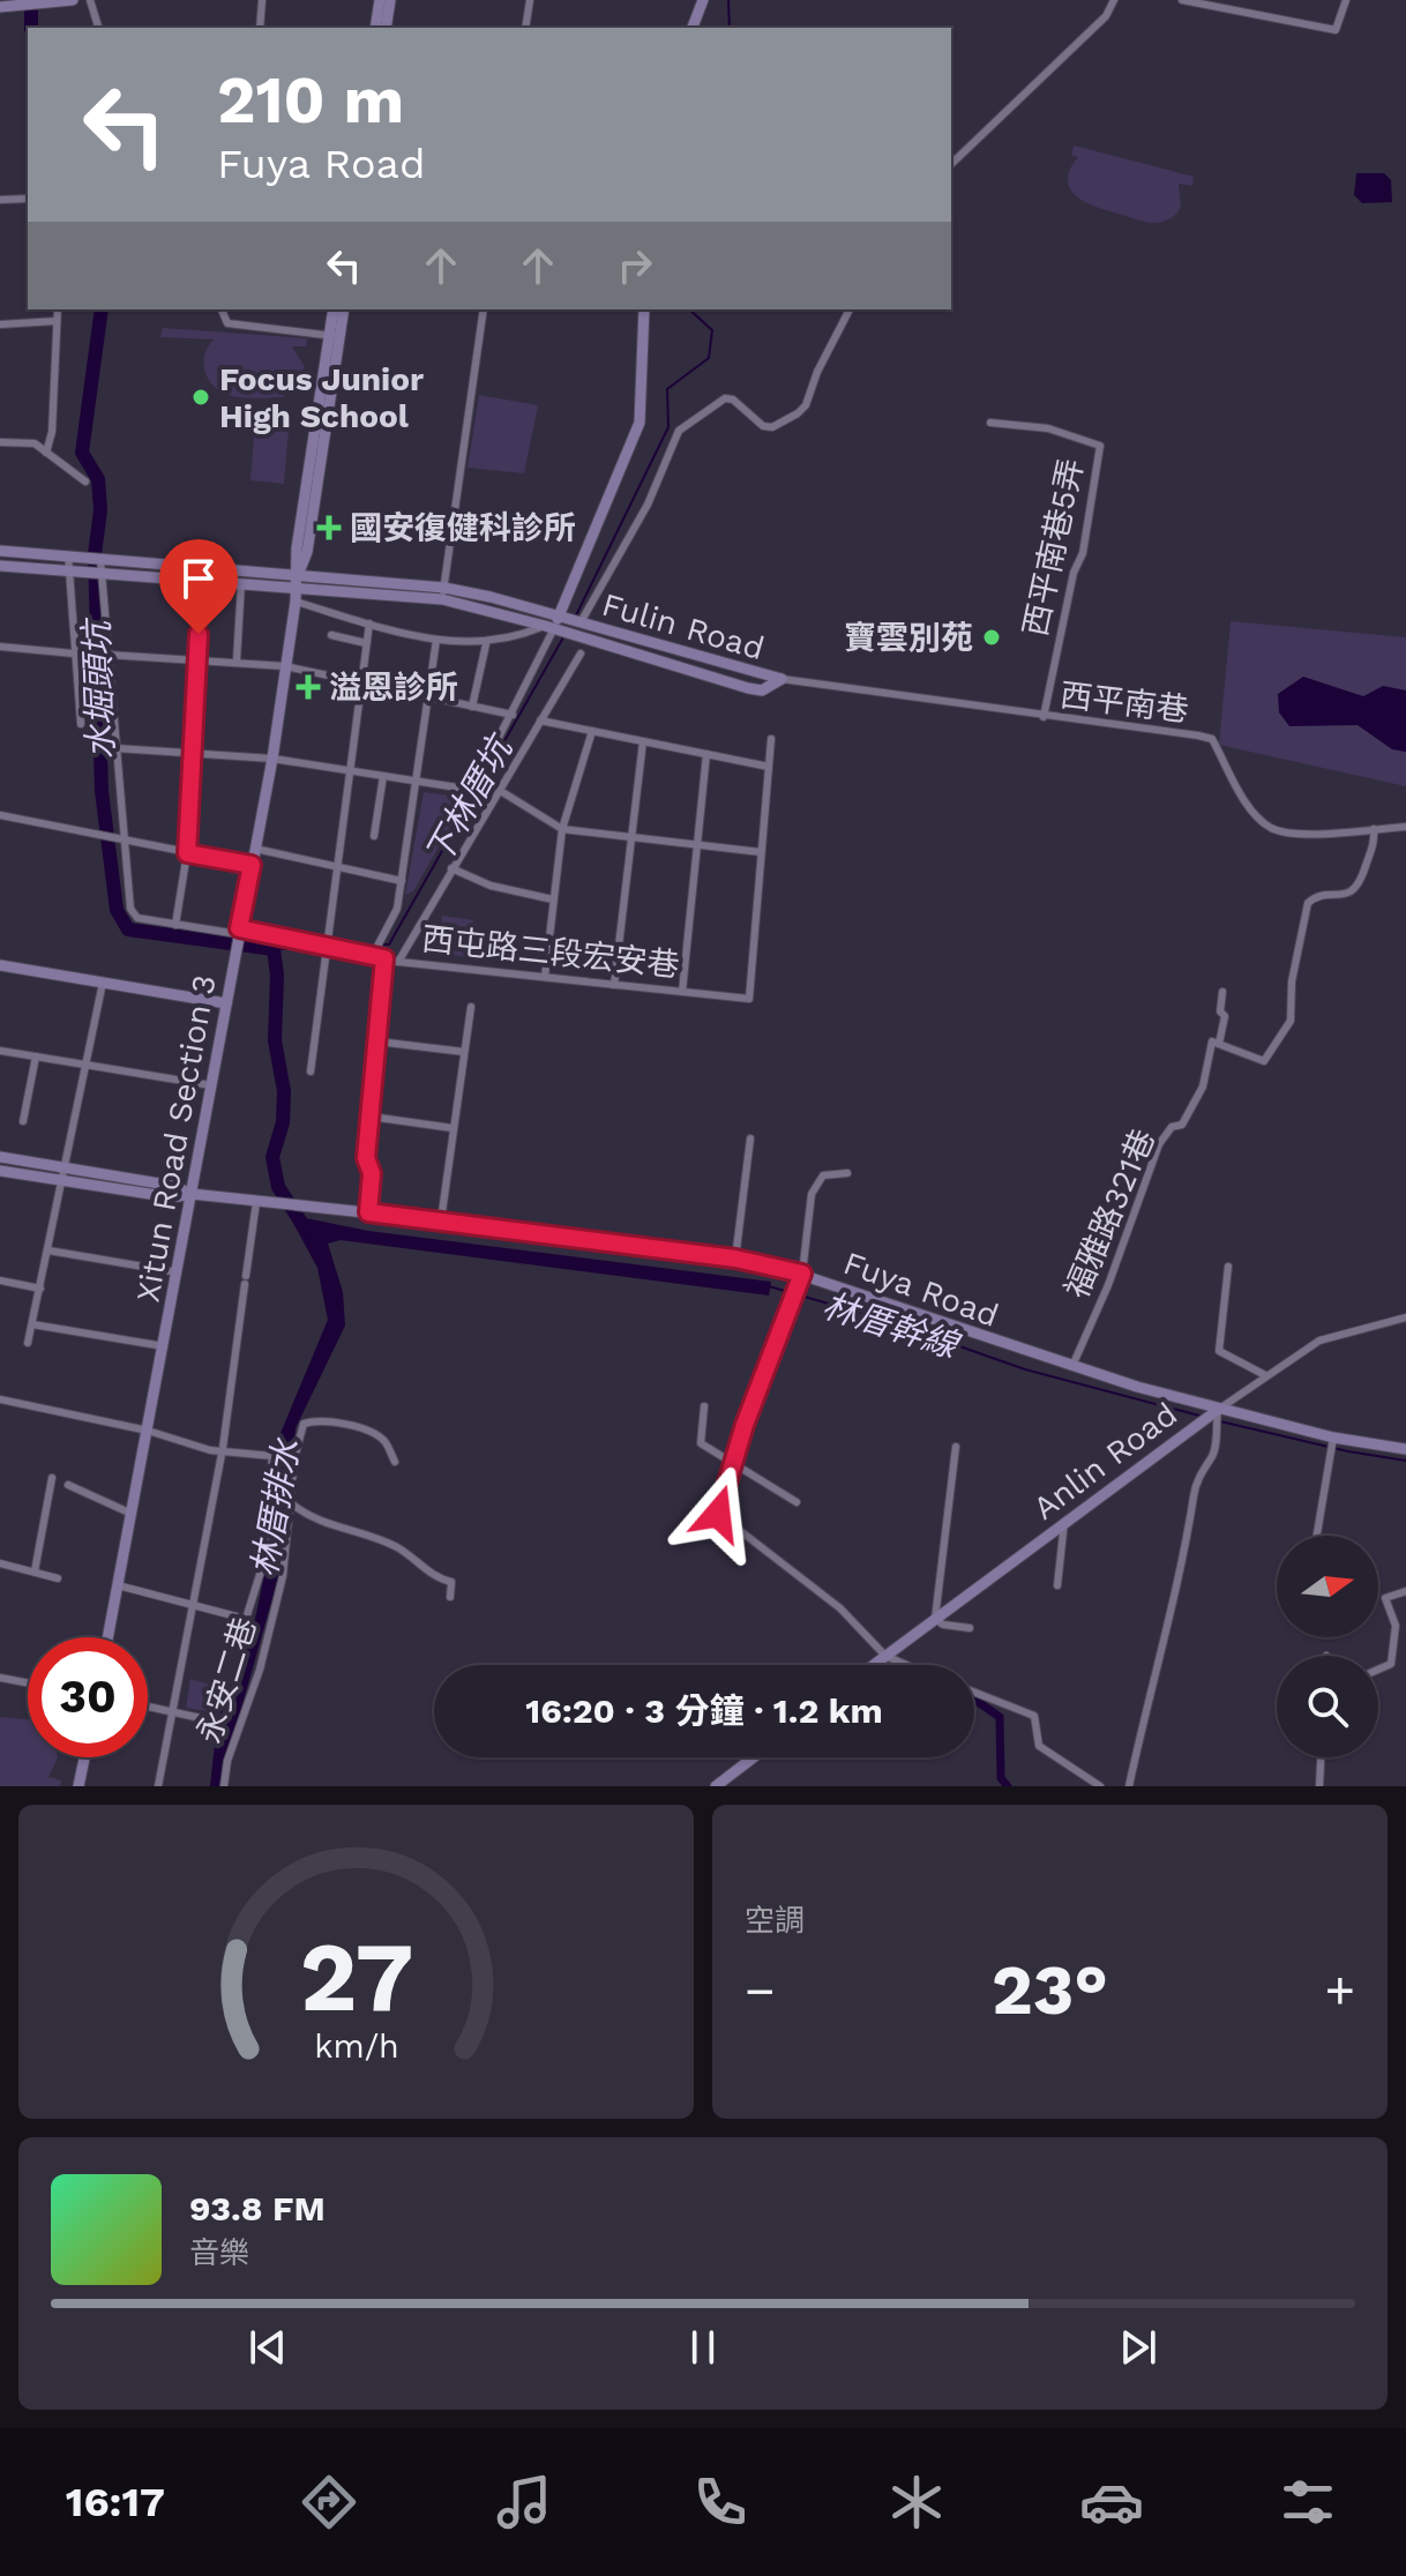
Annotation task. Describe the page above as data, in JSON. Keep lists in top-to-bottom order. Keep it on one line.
{"streets":{"street":["西平南巷5弄","Fulin Road","西平南巷","西屯路三段宏安巷","Xitun Road Section 3","福雅路321巷","Fuya Road","Anlin Road","永安二巷"]},"crossings":[["西平南巷5弄","西平南巷"],["Fulin Road","西平南巷"],["Fulin Road","Xitun Road Section 3"],["西屯路三段宏安巷","Xitun Road Section 3"],["Xitun Road Section 3","Fuya Road"],["福雅路321巷","Fuya Road"],["Fuya Road","Anlin Road"]],"water":["水堀頭坑","下林厝坑","林厝幹線","林厝排水"],"places":{"other":["Focus Junior High School","寶雲別苑"],"health":["國安復健科診所","溢恩診所"]},"north":"right","page":{"turn":["210 m","Fuya Road"],"limit":"30","trip":"16:20 · 3 分鐘 · 1.2 km","tile":"空調","heat":["−","23°","+"],"song":["93.8 FM","音樂"],"tabs":"16:17","gauge":["27","km/h"]}}
